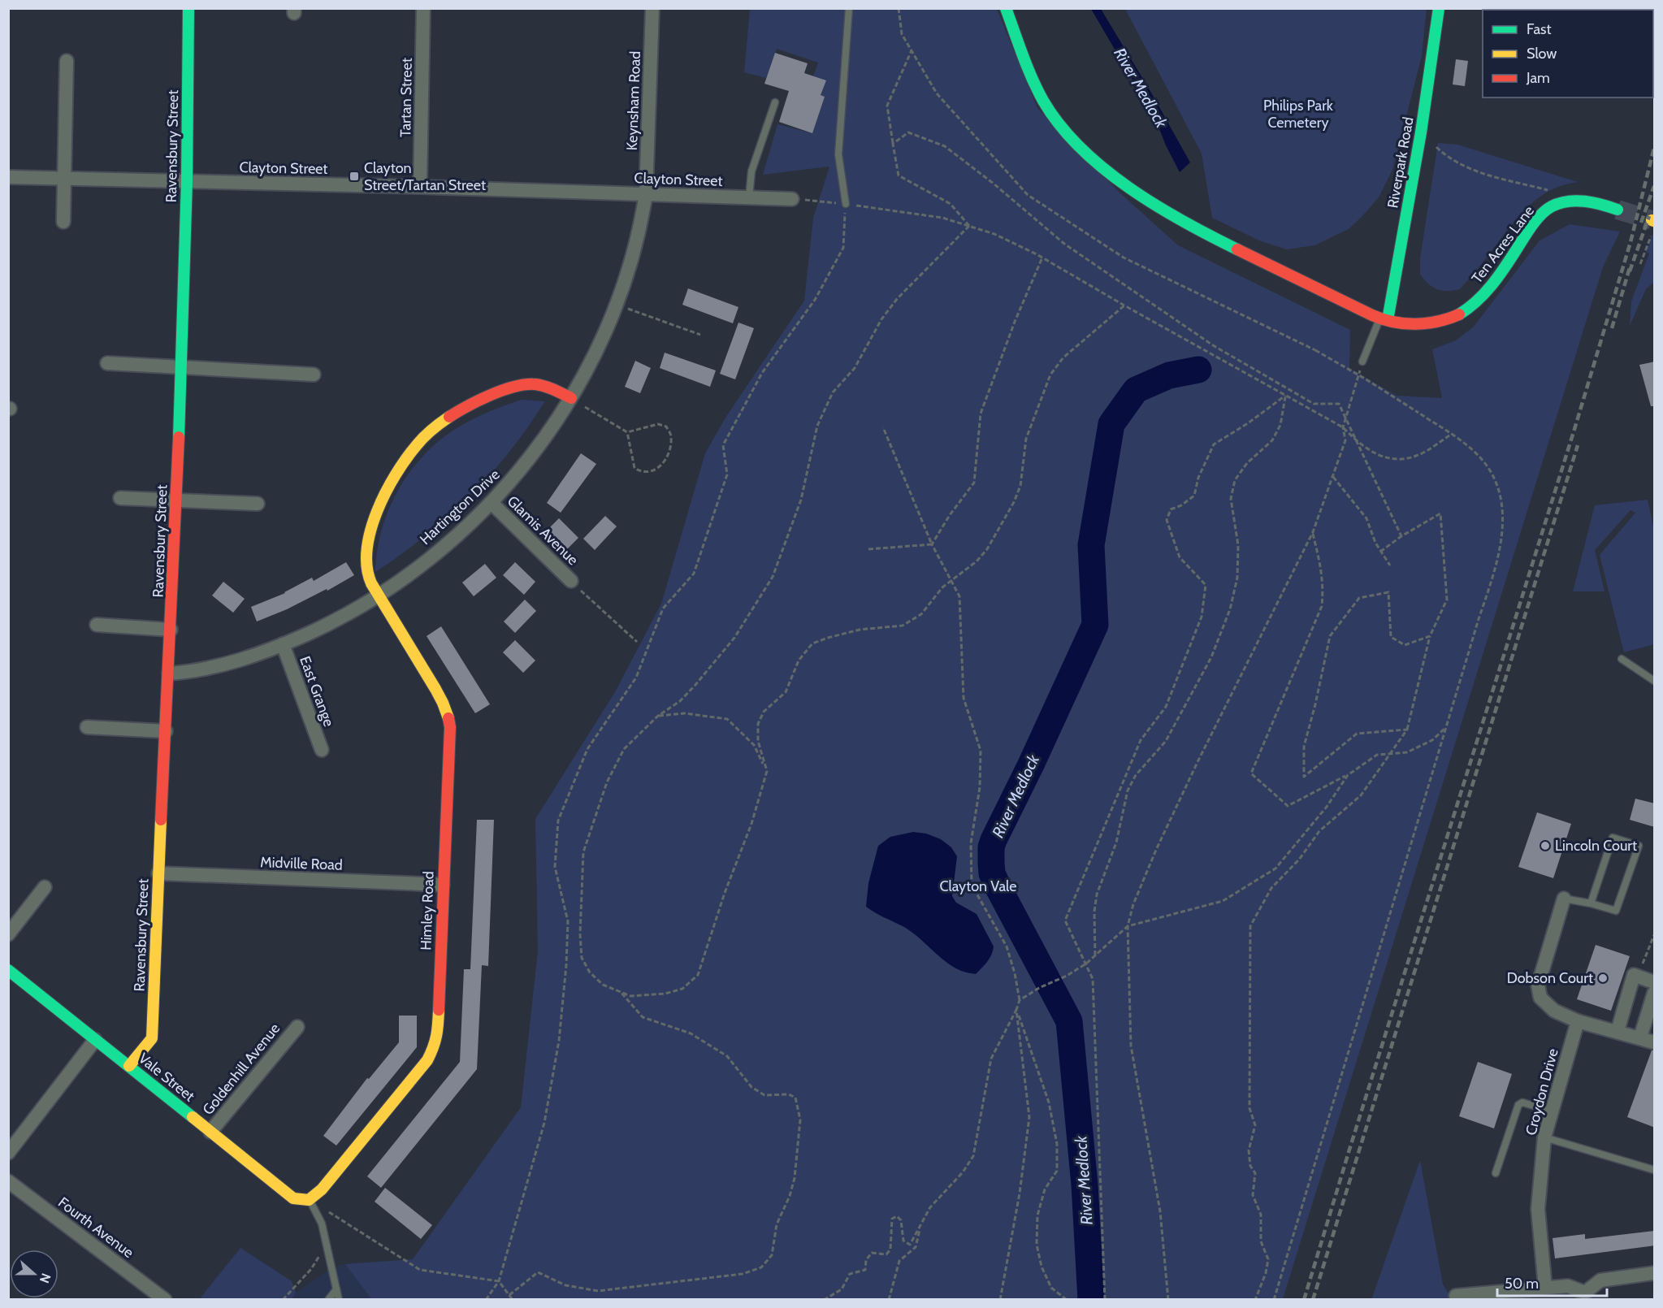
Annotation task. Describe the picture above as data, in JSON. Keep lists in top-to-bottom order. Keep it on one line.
{"streets":{"street":["Tartan Street","Keynsham Road","Ravensbury Street","Riverpark Road","Clayton Street","Ten Acres Lane","Hartington Drive","Glamis Avenue","East Grange","Midville Road","Himley Road","Goldenhill Avenue","Vale Street","Croydon Drive","Fourth Avenue"]},"crossings":[["Tartan Street","Clayton Street"],["Keynsham Road","Clayton Street"],["Keynsham Road","Hartington Drive"],["Ravensbury Street","Clayton Street"],["Ravensbury Street","Hartington Drive"],["Ravensbury Street","Midville Road"],["Ravensbury Street","Vale Street"],["Riverpark Road","Ten Acres Lane"],["Clayton Street","Hartington Drive"],["Hartington Drive","Glamis Avenue"],["Hartington Drive","East Grange"],["Hartington Drive","Himley Road"],["Midville Road","Himley Road"],["Himley Road","Vale Street"],["Goldenhill Avenue","Vale Street"]],"water":["River Medlock"],"parks":["Philips Park Cemetery","Clayton Vale"],"places":{"transit":["Clayton Street/Tartan Street"],"other":["Lincoln Court","Dobson Court"]},"legend":["Fast","Slow","Jam"],"scale_bar":"50 m","north":"right"}
